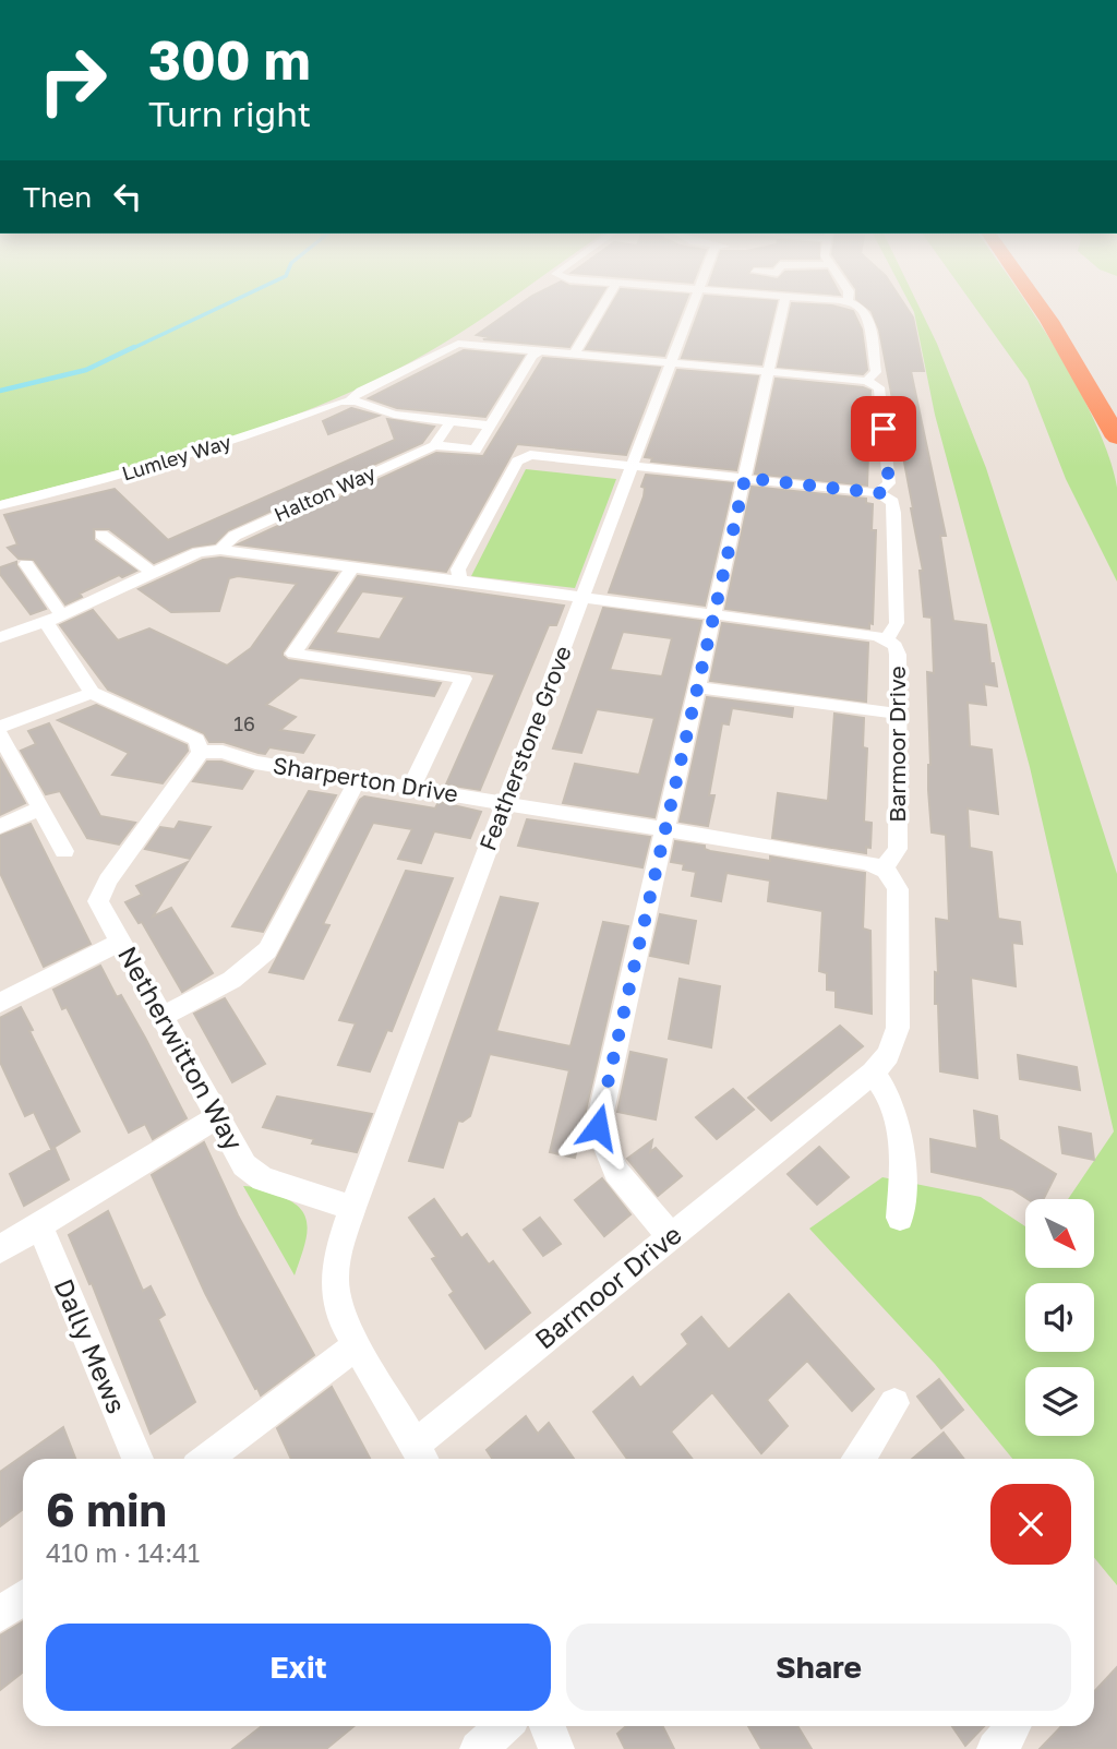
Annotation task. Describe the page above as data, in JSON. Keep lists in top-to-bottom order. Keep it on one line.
{"streets":{"street":["Lumley Way","Halton Way","Barmoor Drive","Featherstone Grove","Sharperton Drive","Netherwitton Way","Dally Mews"]},"crossings":[["Halton Way","Barmoor Drive"],["Halton Way","Featherstone Grove"],["Barmoor Drive","Sharperton Drive"],["Featherstone Grove","Sharperton Drive"],["Featherstone Grove","Netherwitton Way"],["Sharperton Drive","Netherwitton Way"]],"house_numbers":["16"],"north":"bottom right","page":{"turn":["300 m","Turn right"],"then":"Then","heading":["6 min","410 m · 14:41"],"buttons":["Exit","Share"]}}
